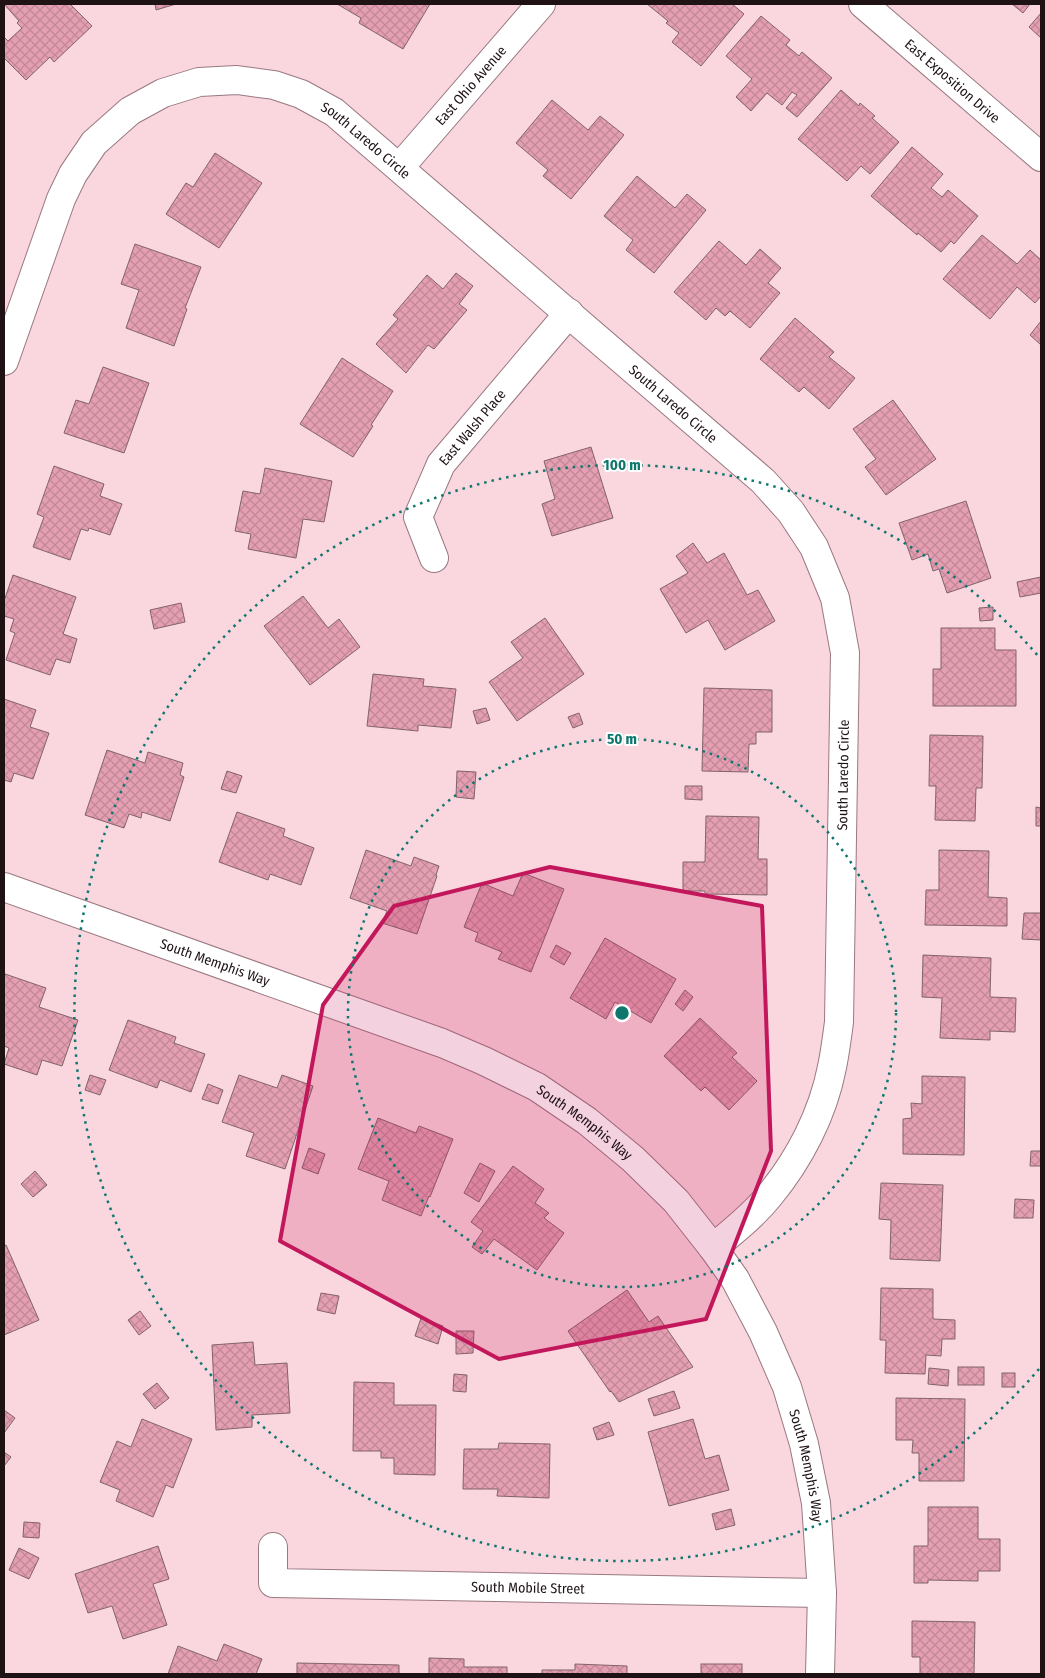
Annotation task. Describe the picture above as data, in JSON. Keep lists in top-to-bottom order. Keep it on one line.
{"streets":{"street":["East Exposition Drive","East Ohio Avenue","South Laredo Circle","East Walsh Place","South Memphis Way","South Mobile Street"]},"crossings":[["East Ohio Avenue","South Laredo Circle"],["South Laredo Circle","East Walsh Place"],["South Laredo Circle","South Memphis Way"],["South Memphis Way","South Mobile Street"]],"rings":["100 m","50 m"]}
